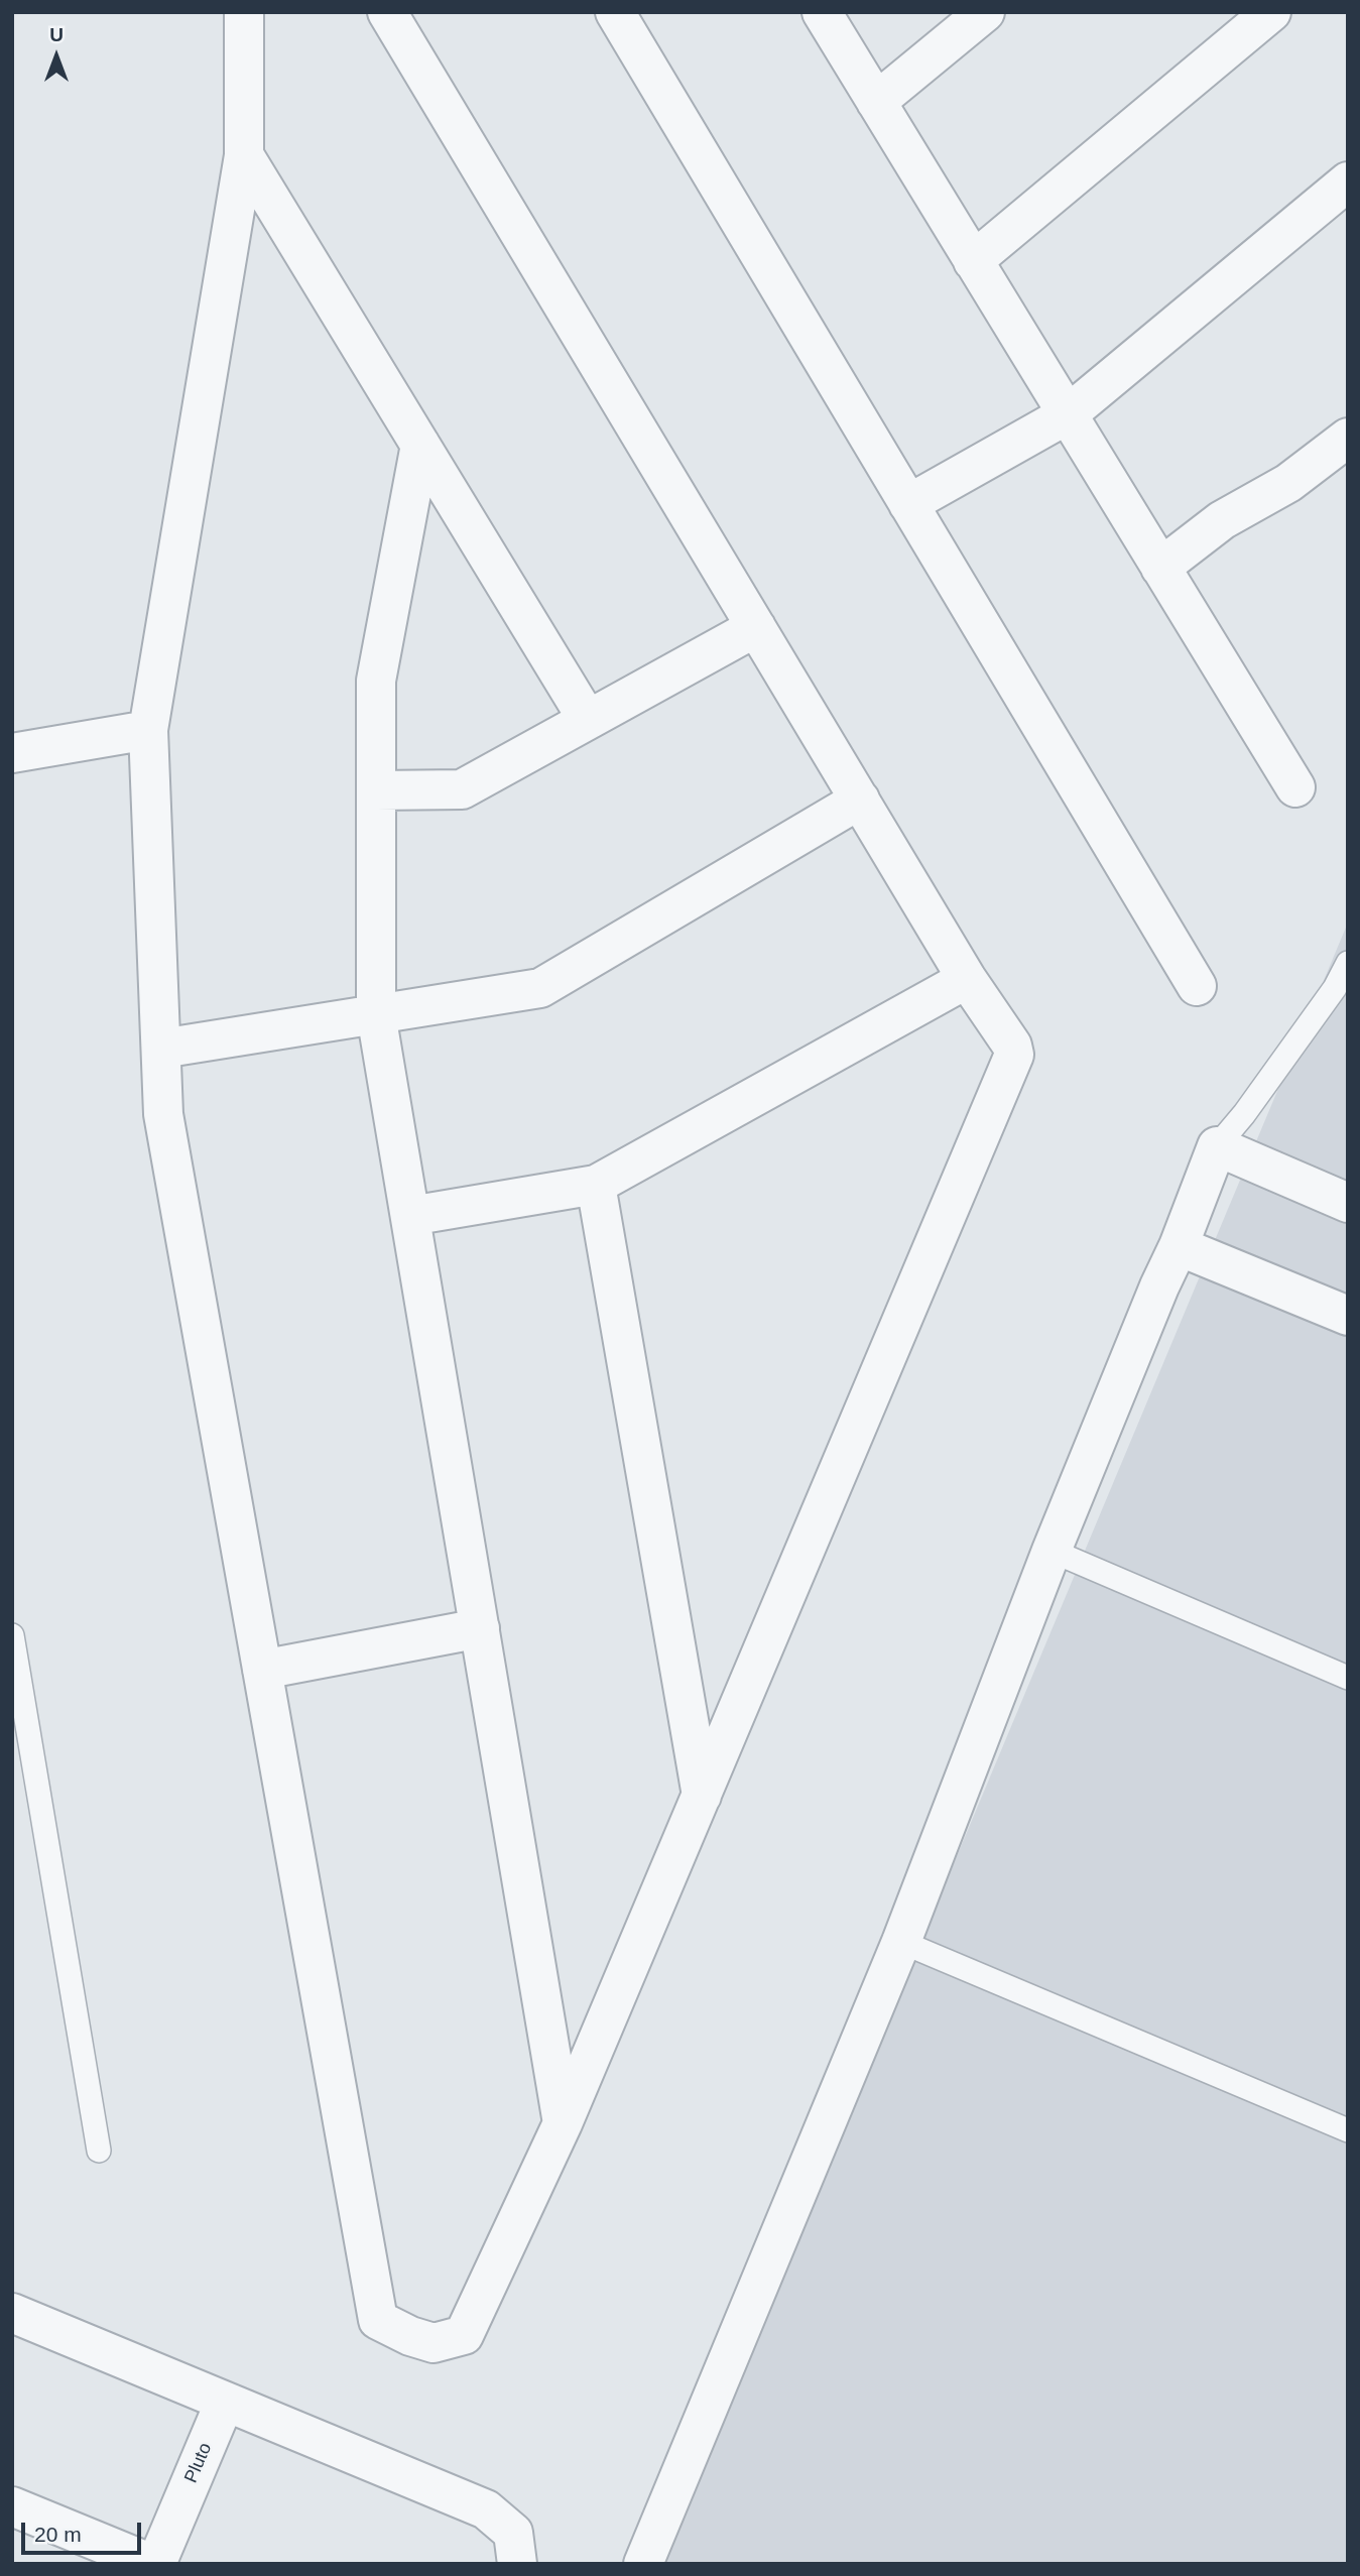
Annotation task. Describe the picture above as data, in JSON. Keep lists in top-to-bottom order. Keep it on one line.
{"streets":{"street":["Pluto"]},"scale_bar":"20 m","north":"top"}
